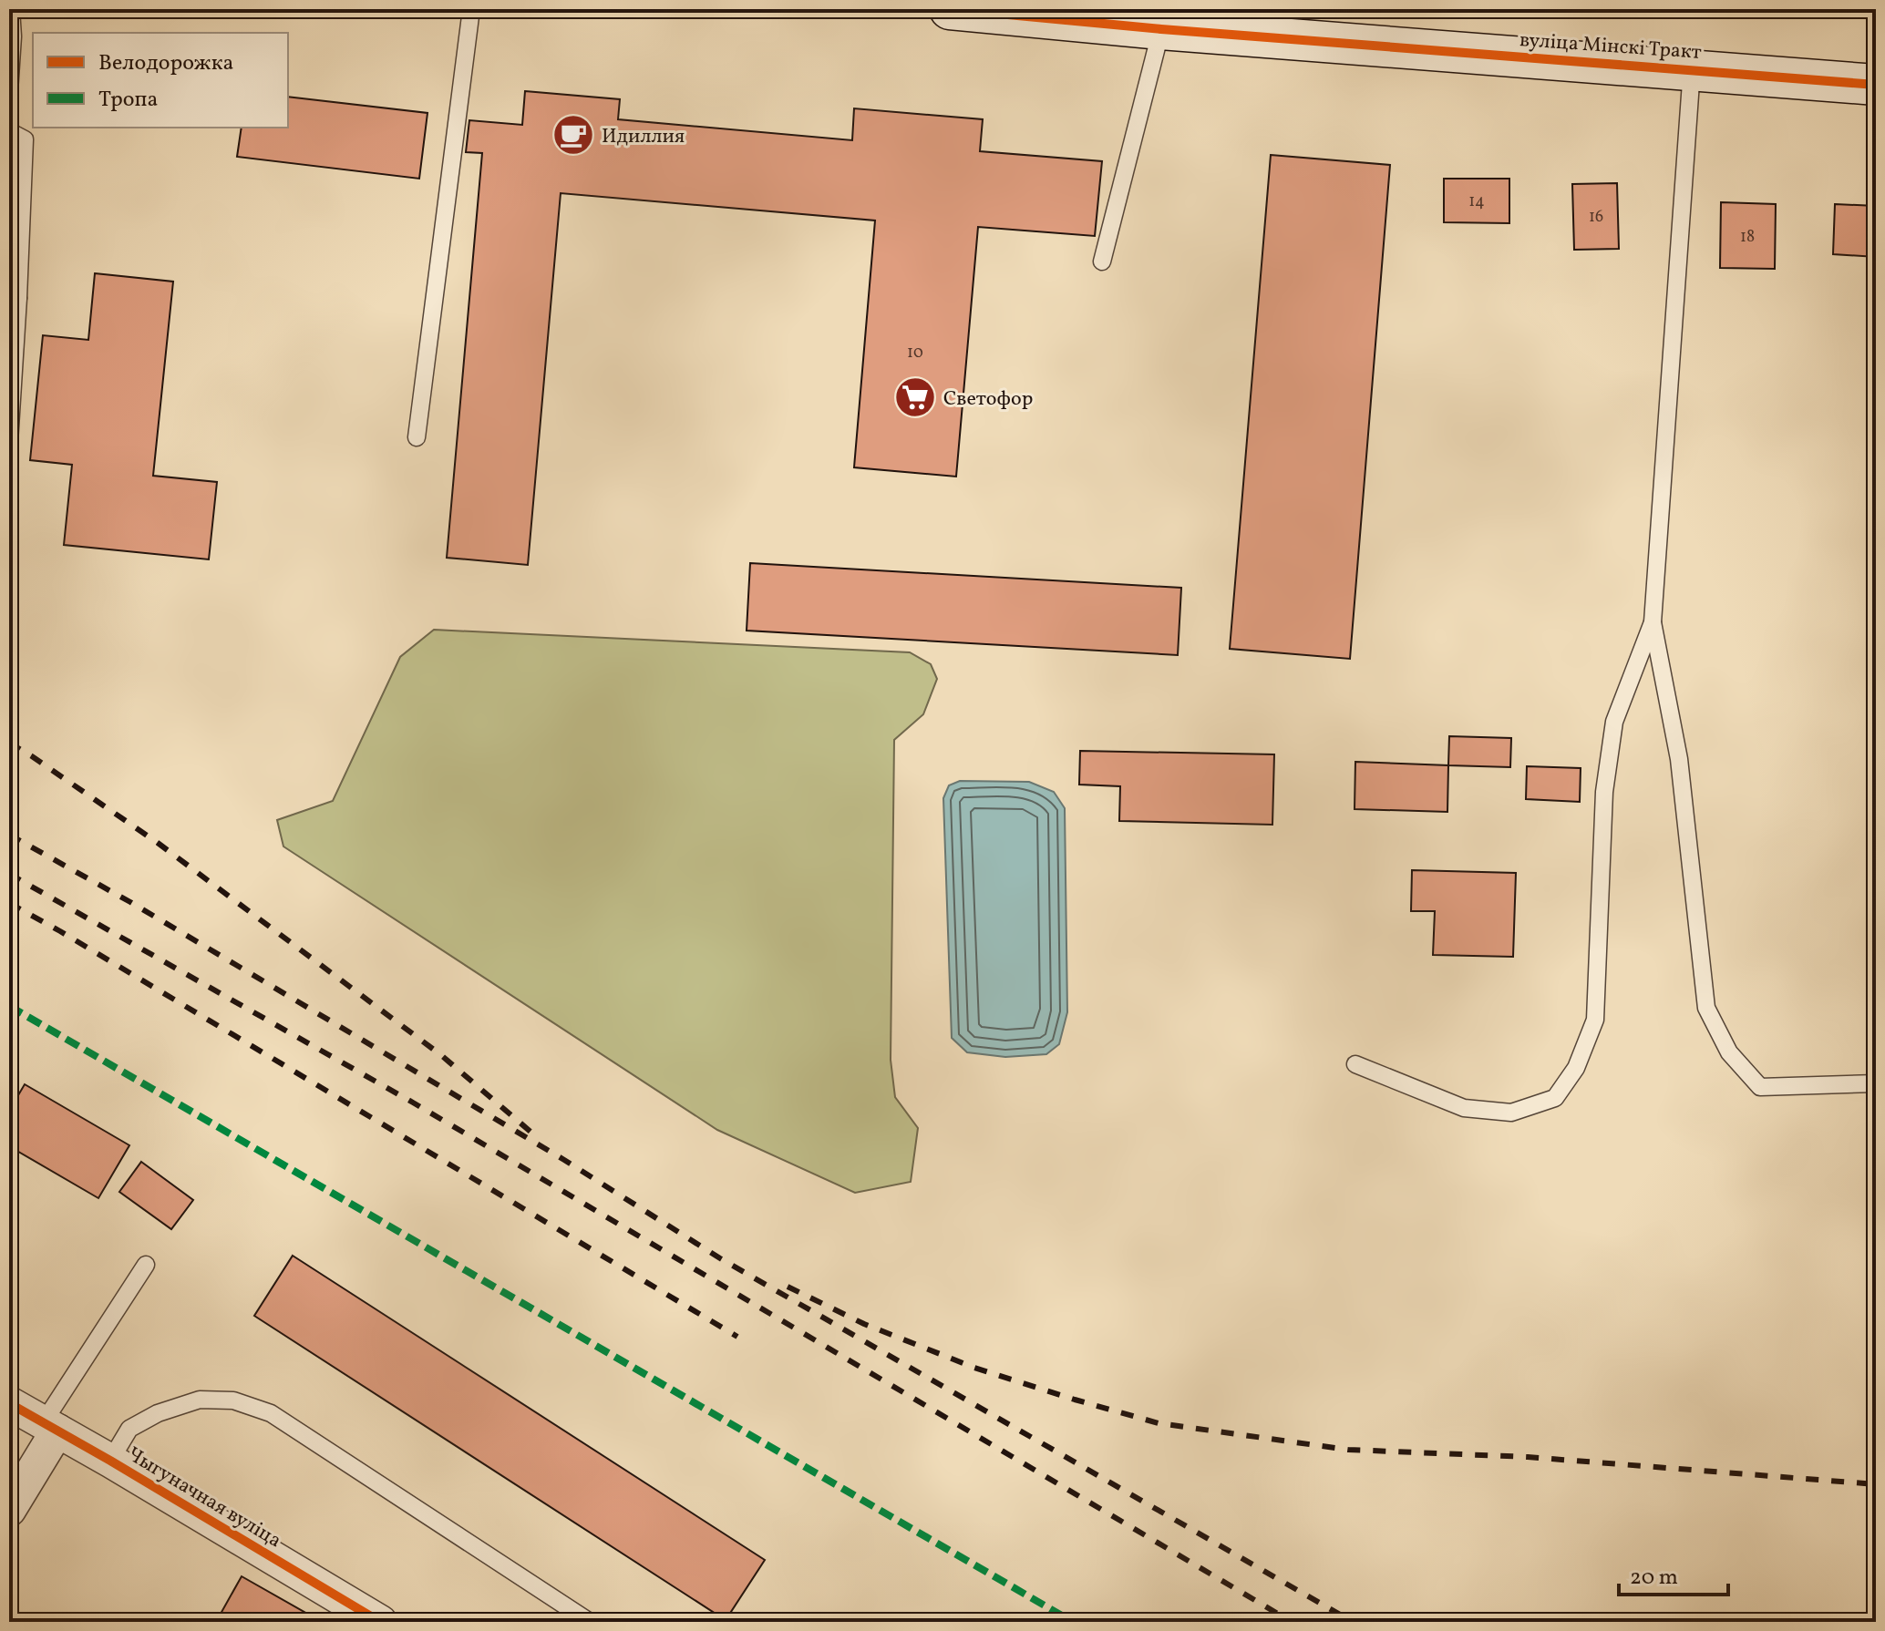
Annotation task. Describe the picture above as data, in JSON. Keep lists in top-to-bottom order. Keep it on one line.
{"streets":{"street":["вуліца Мінскі Тракт","Чыгуначная вуліца"]},"places":{"cafe":["Идиллия"],"supermarket":["Светофор"]},"house_numbers":["14","16","18","10"],"legend":["Велодорожка","Тропа"],"scale_bar":"20 m"}
